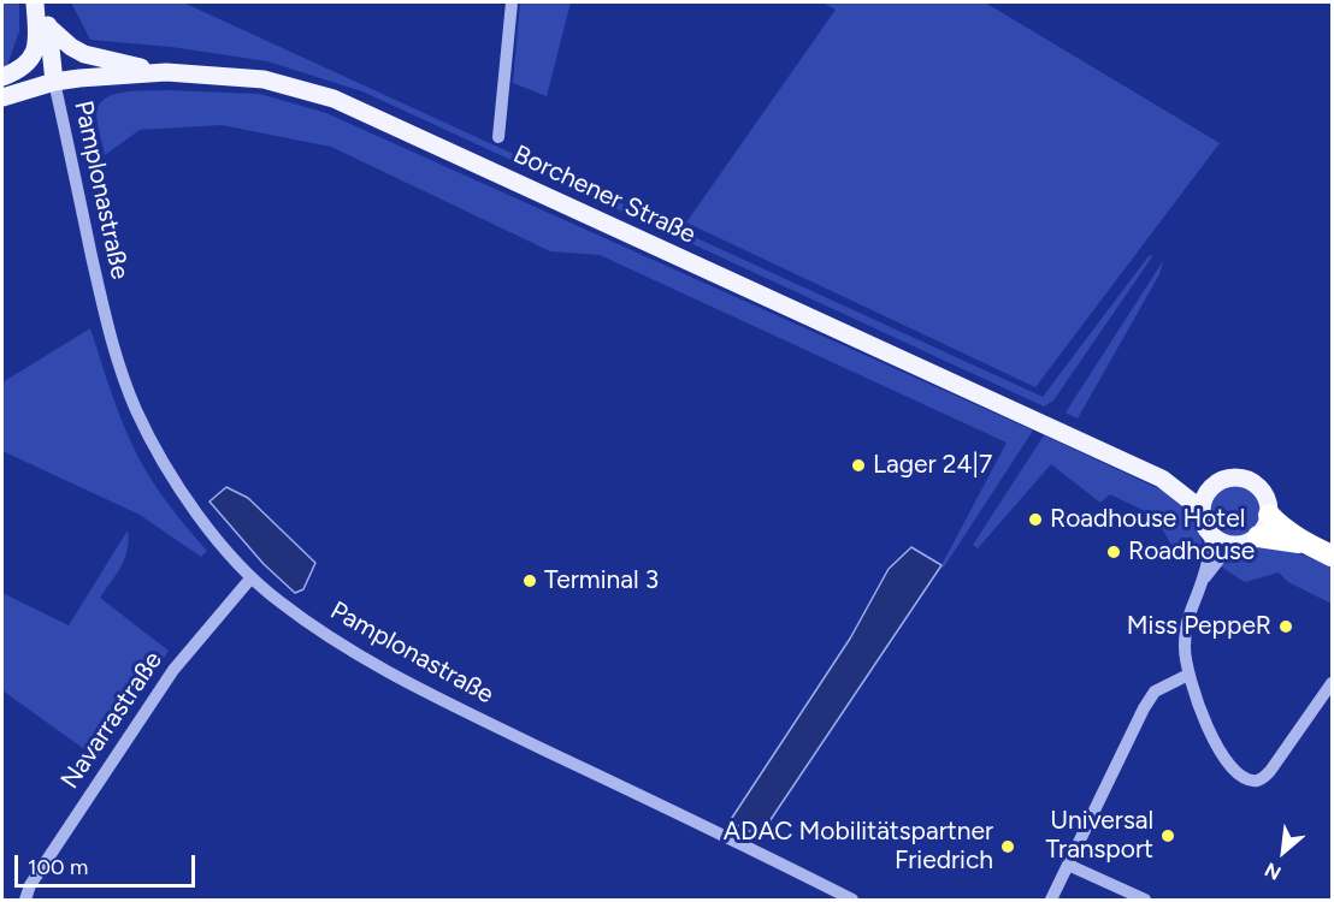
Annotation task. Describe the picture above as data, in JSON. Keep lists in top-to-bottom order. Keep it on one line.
{"streets":{"main road":["Borchener Straße"],"street":["Pamplonastraße","Navarrastraße"]},"crossings":[["Pamplonastraße","Borchener Straße"],["Pamplonastraße","Navarrastraße"]],"places":["Lager 24|7","Roadhouse Hotel","Roadhouse","Terminal 3","Miss PeppeR","Universal Transport","ADAC Mobilitätspartner Friedrich"],"scale_bar":"100 m","north":"bottom left"}
